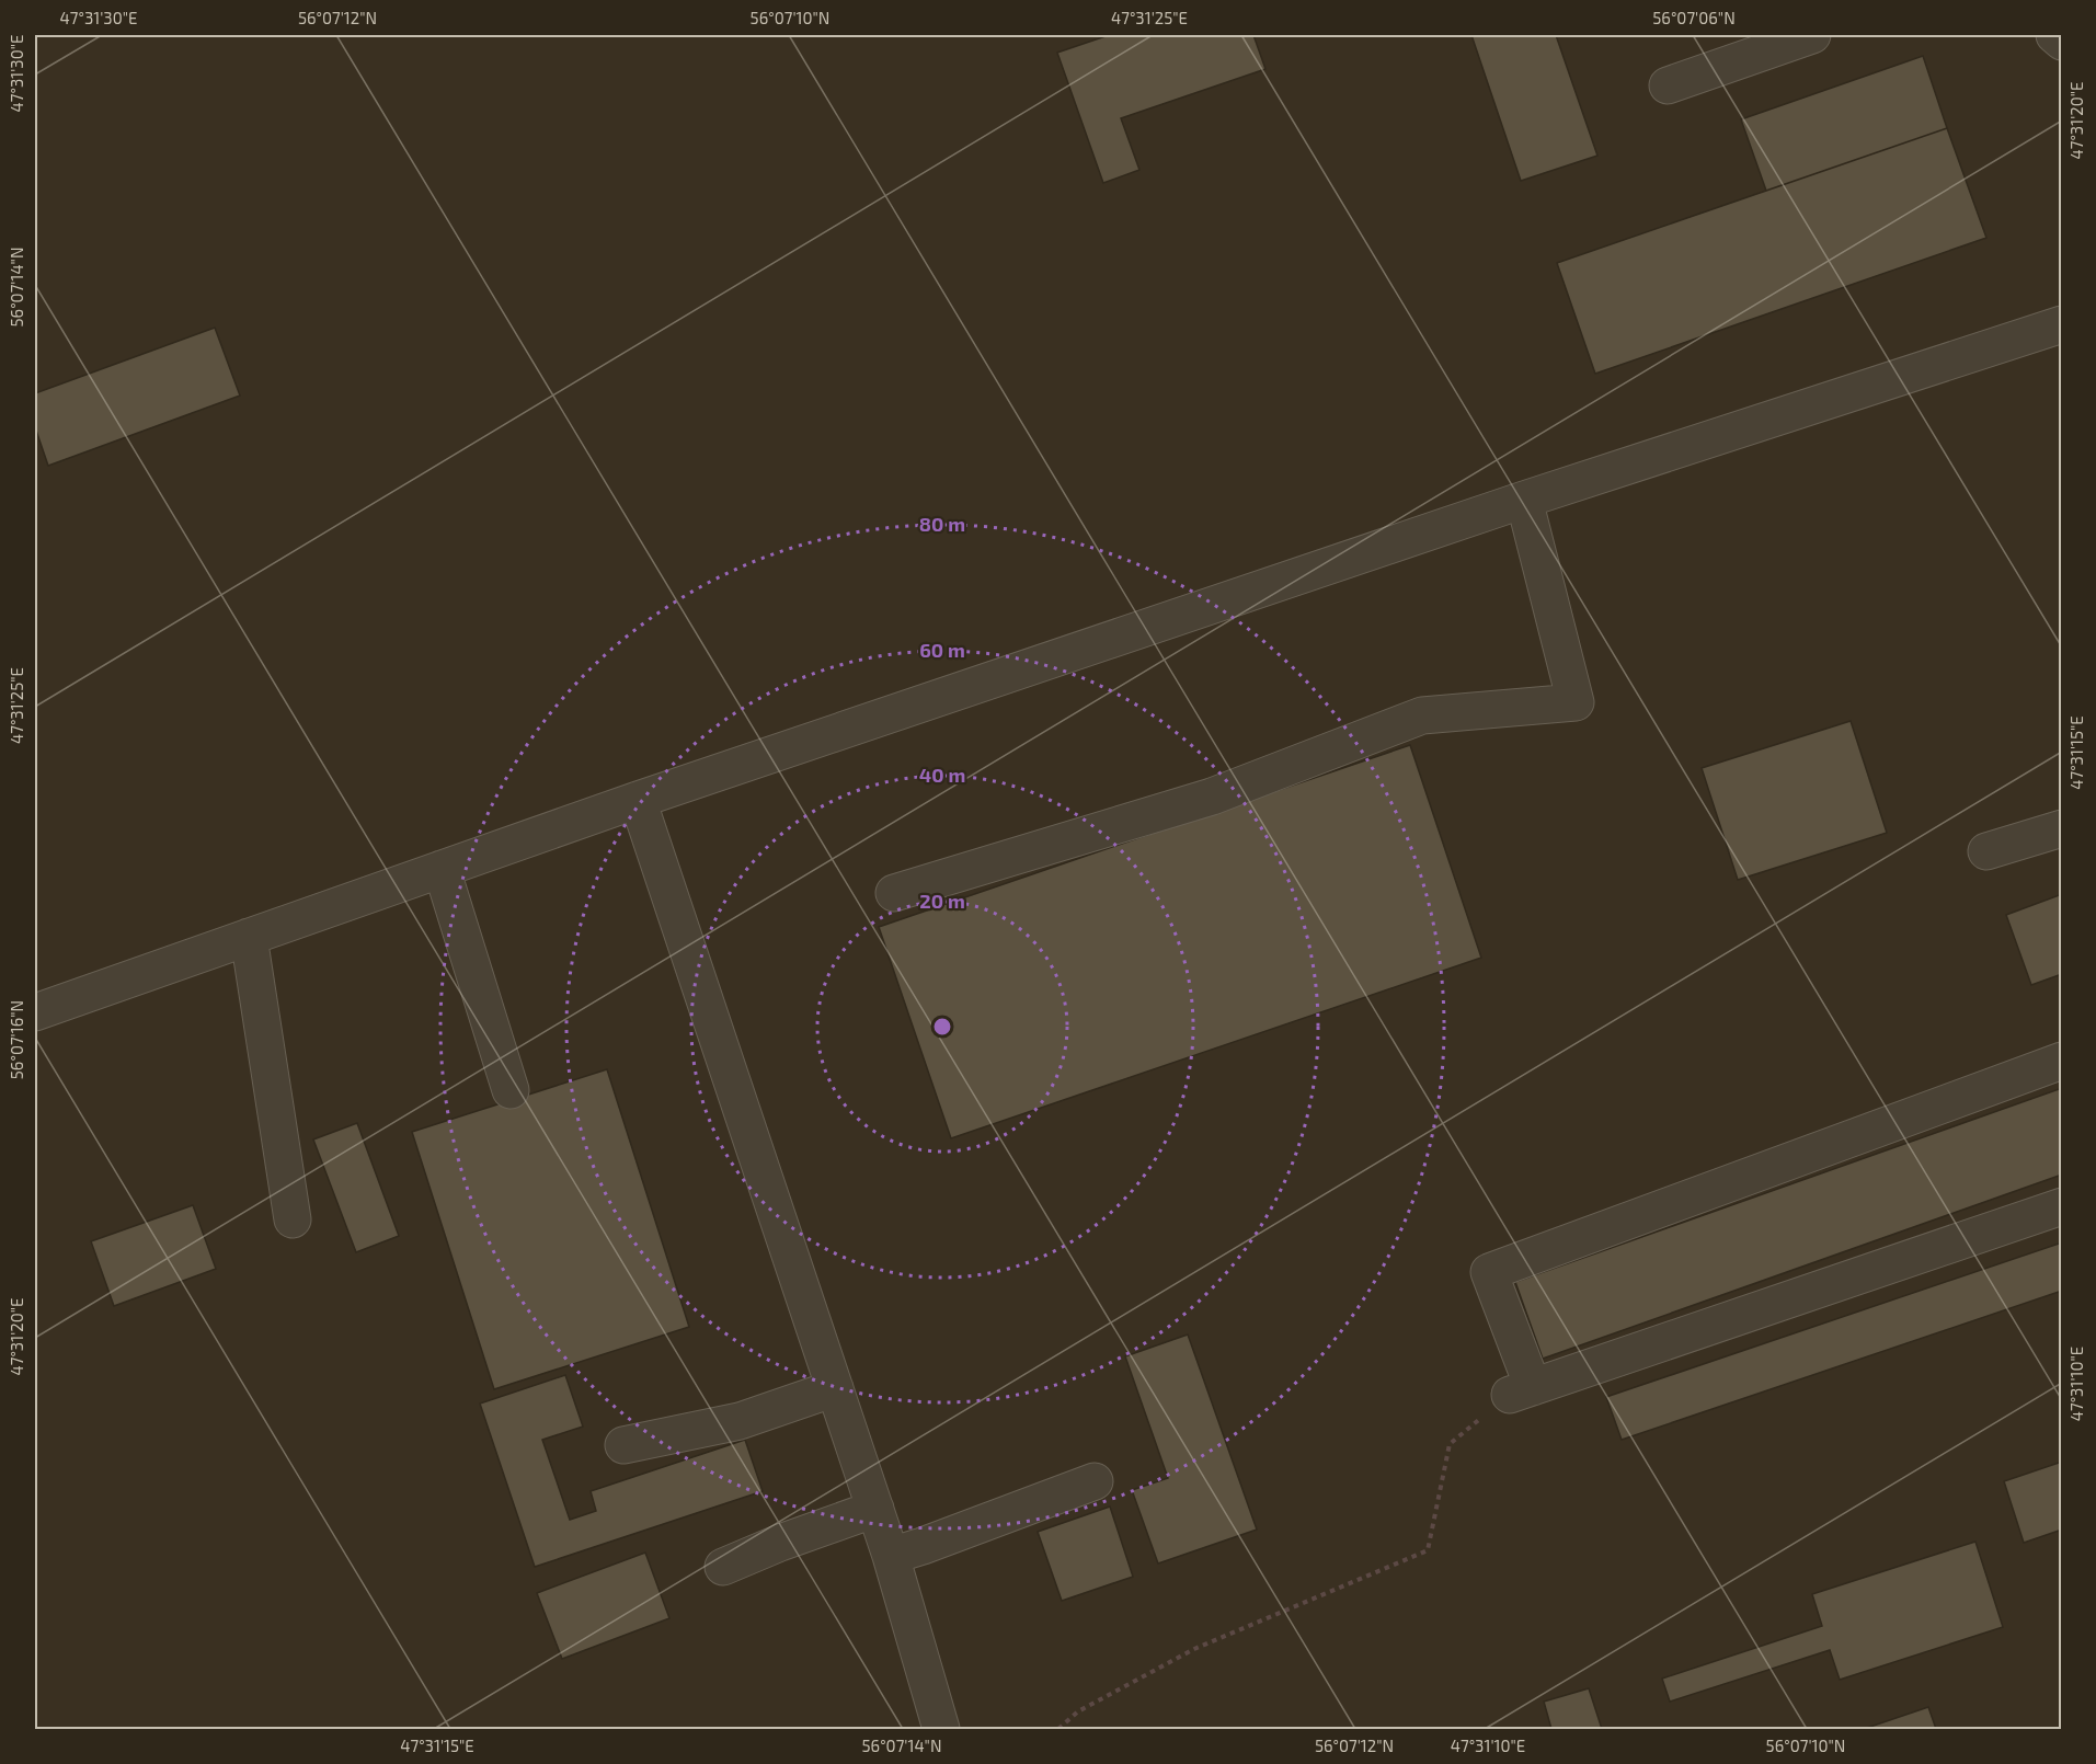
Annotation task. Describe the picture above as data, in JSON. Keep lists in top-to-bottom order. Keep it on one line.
{"coordinates":["47°31'30\"E","56°07'12\"N","56°07'10\"N","47°31'25\"E","56°07'06\"N","47°31'20\"E","56°07'14\"N","47°31'15\"E","56°07'16\"N","47°31'10\"E"],"rings":["80 m","60 m","40 m","20 m"]}
